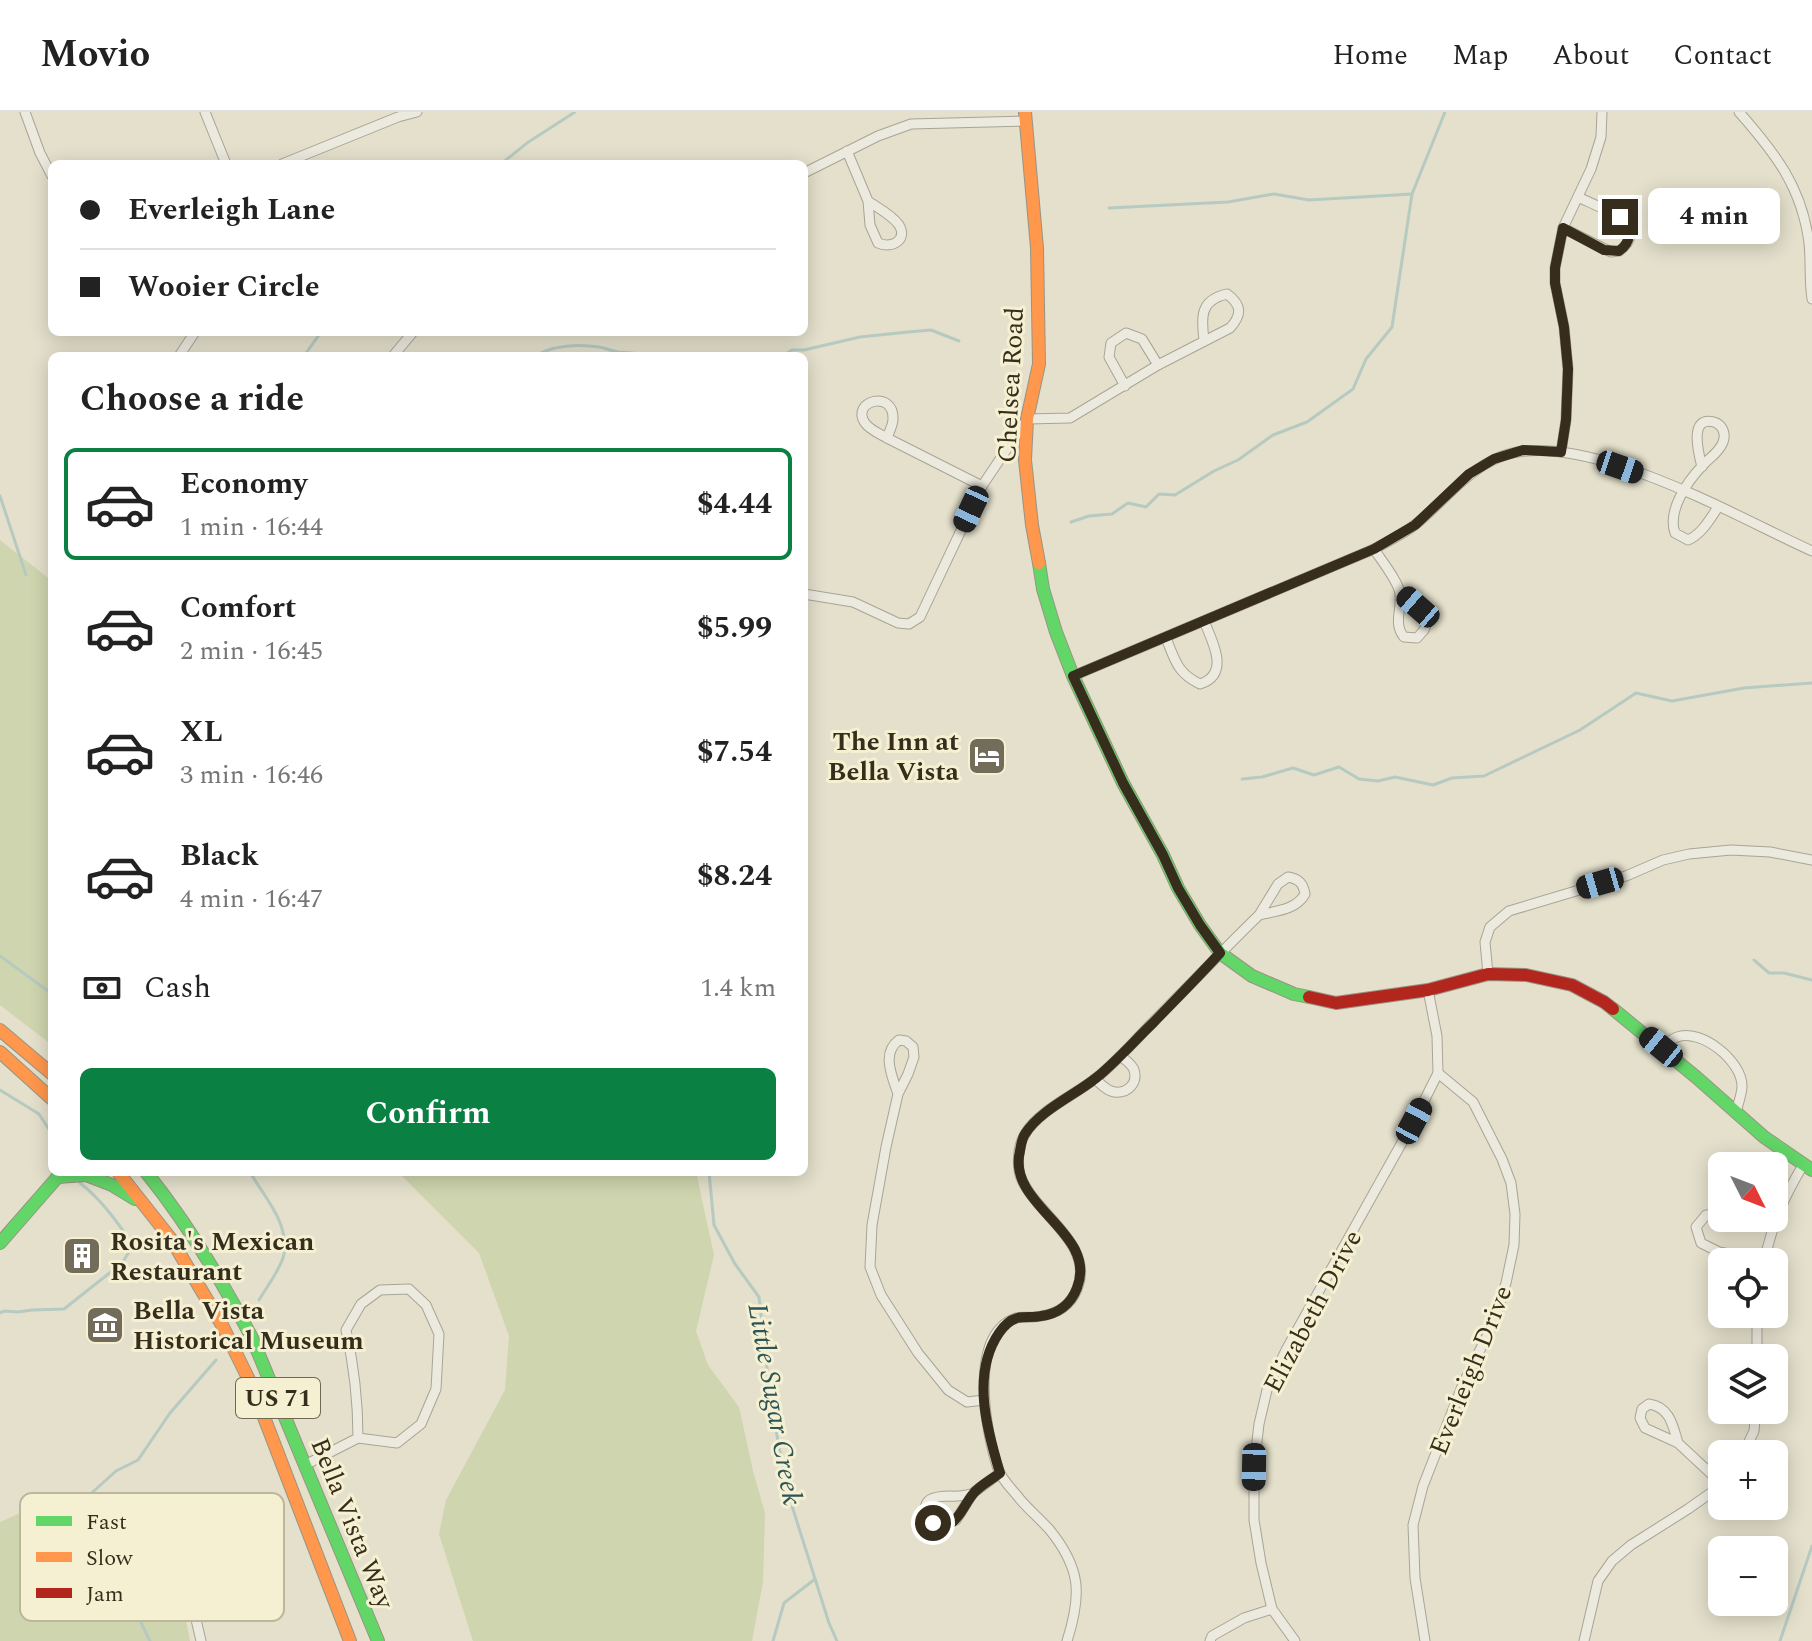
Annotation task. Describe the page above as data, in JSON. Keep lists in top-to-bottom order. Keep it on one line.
{"streets":{"street":["Chelsea Road","Elizabeth Drive","Everleigh Drive","US 71","Bella Vista Way"]},"crossings":[["Chelsea Road","Elizabeth Drive"],["Elizabeth Drive","Everleigh Drive"]],"water":["Little Sugar Creek"],"places":{"hotel":["The Inn at Bella Vista"],"building":["Rosita's Mexican Restaurant"],"museum":["Bella Vista Historical Museum"]},"legend":["Fast","Slow","Jam"],"north":"bottom right","page":{"header":"Movio","nav":["Home","Map","About","Contact"],"banner":["Everleigh Lane","Wooier Circle"],"bubble":"4 min","heading":"Choose a ride","list":[{"name":"Economy","note":"1 min · 16:44","value":"$4.44"},{"name":"Comfort","note":"2 min · 16:45","value":"$5.99"},{"name":"XL","note":"3 min · 16:46","value":"$7.54"},{"name":"Black","note":"4 min · 16:47","value":"$8.24"}],"pay":["Cash","1.4 km"],"buttons":"Confirm","map_buttons":["+","−"]}}
